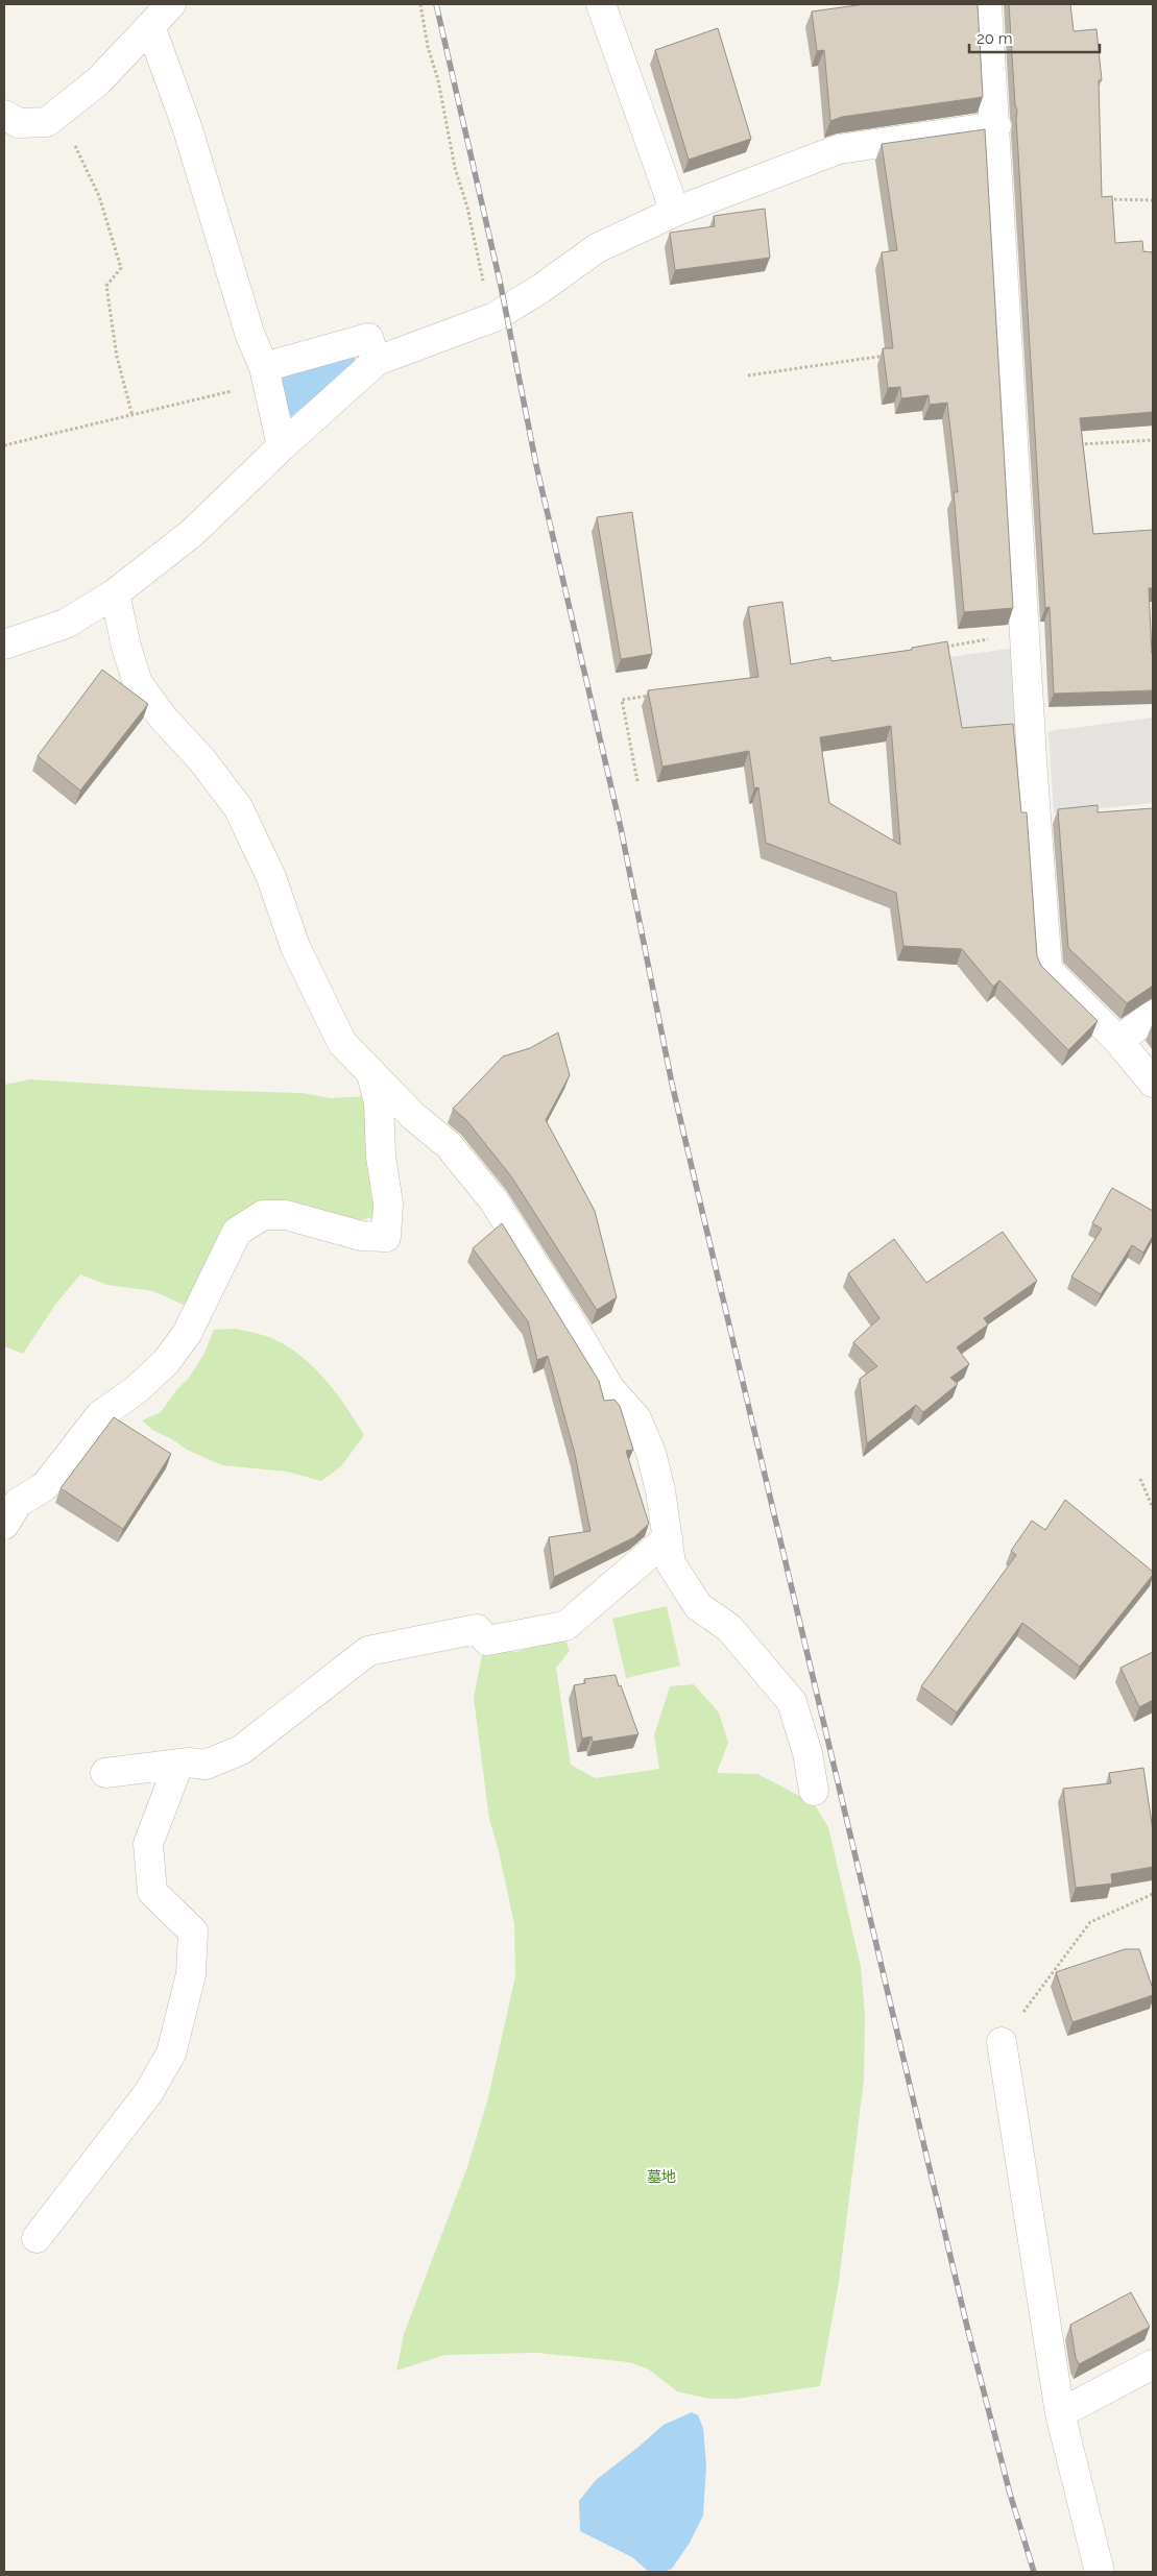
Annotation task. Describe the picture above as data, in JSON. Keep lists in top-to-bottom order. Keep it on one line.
{"parks":["墓地"],"scale_bar":"20 m"}
